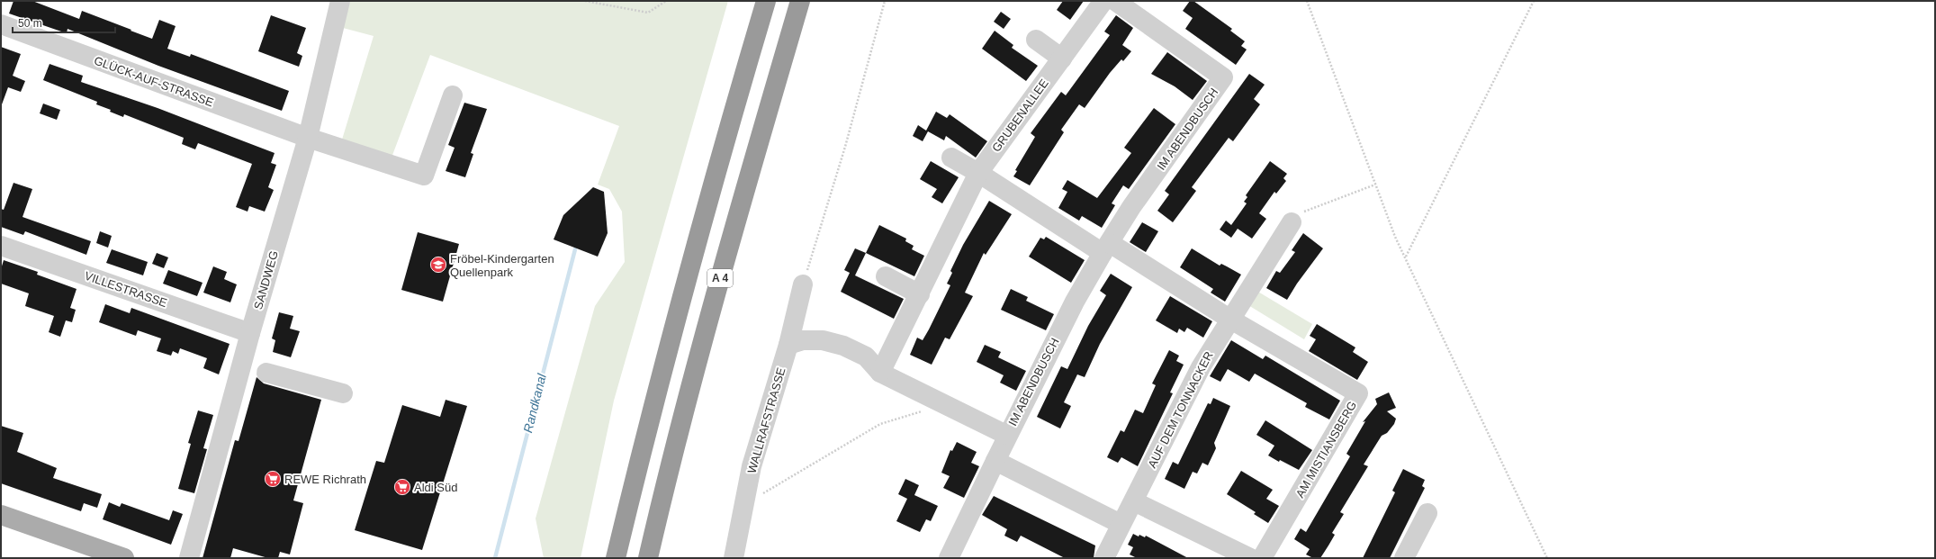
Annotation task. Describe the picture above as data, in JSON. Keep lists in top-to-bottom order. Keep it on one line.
{"streets":{"highway":["A 4"],"street":["GLÜCK-AUF-STRASSE","GRUBENALLEE","IM ABENDBUSCH","SANDWEG","VILLESTRASSE","AUF DEM TONNACKER","WALLRAFSTRASSE","AM MISTIANSBERG"]},"crossings":[["GLÜCK-AUF-STRASSE","SANDWEG"],["SANDWEG","VILLESTRASSE"],["AUF DEM TONNACKER","AM MISTIANSBERG"]],"water":["Randkanal"],"places":{"school or university":["Fröbel-Kindergarten Quellenpark"],"supermarket":["REWE Richrath","Aldi Süd"]},"scale_bar":"50 m"}
